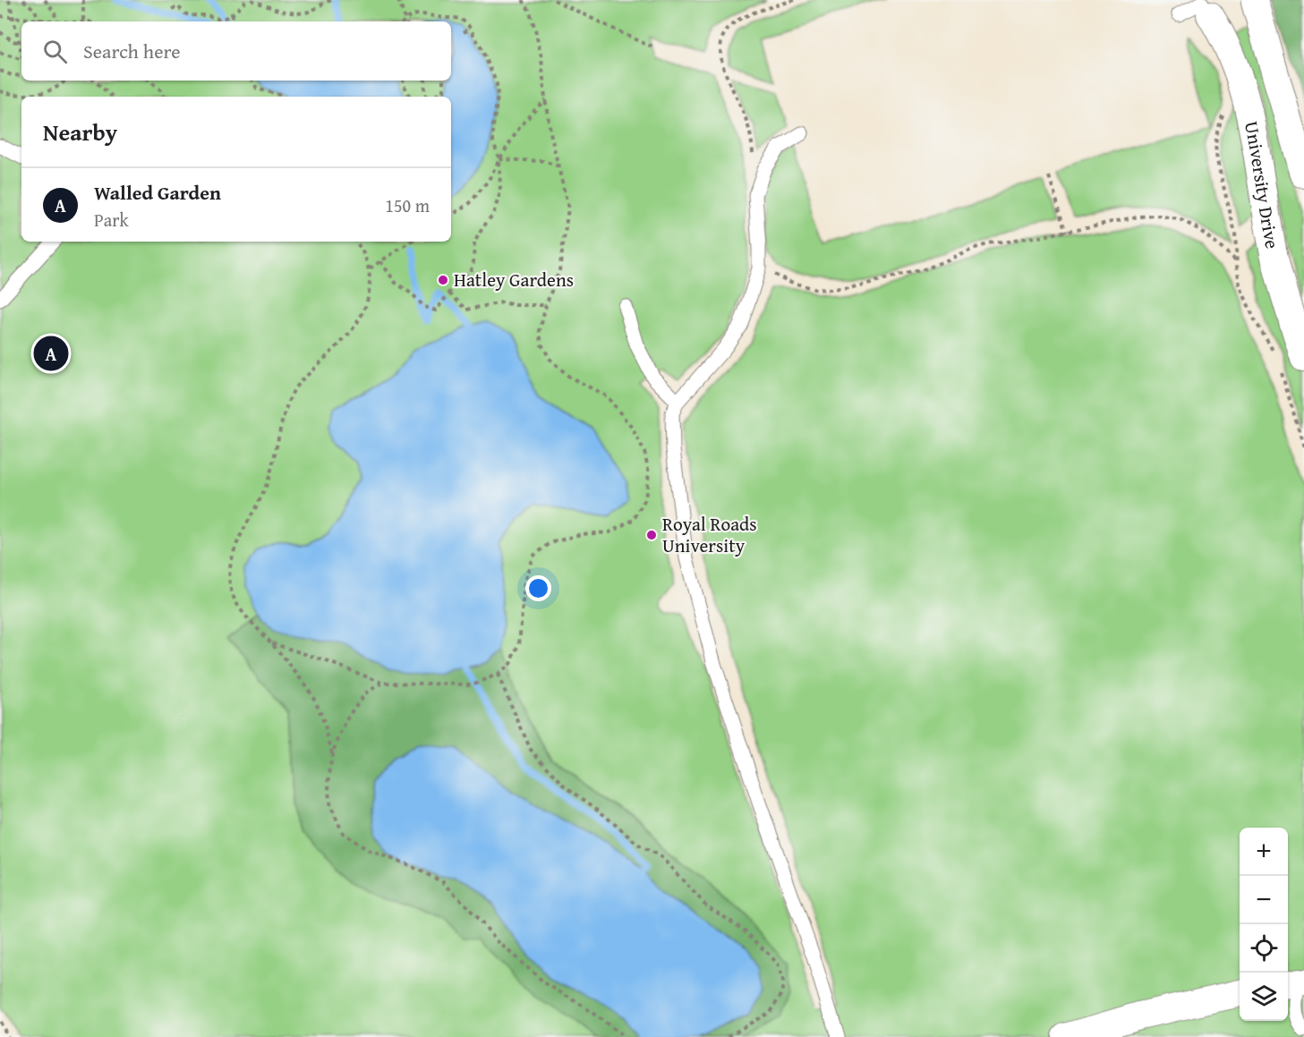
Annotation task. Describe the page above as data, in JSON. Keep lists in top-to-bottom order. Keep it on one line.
{"streets":{"street":["University Drive"]},"places":["Hatley Gardens","Royal Roads University"],"page":{"search":"Search here","heading":"Nearby","list":[{"mark":"A","name":"Walled Garden","note":"Park","value":"150 m"}],"pins":"A","map_buttons":["+","−"]}}
